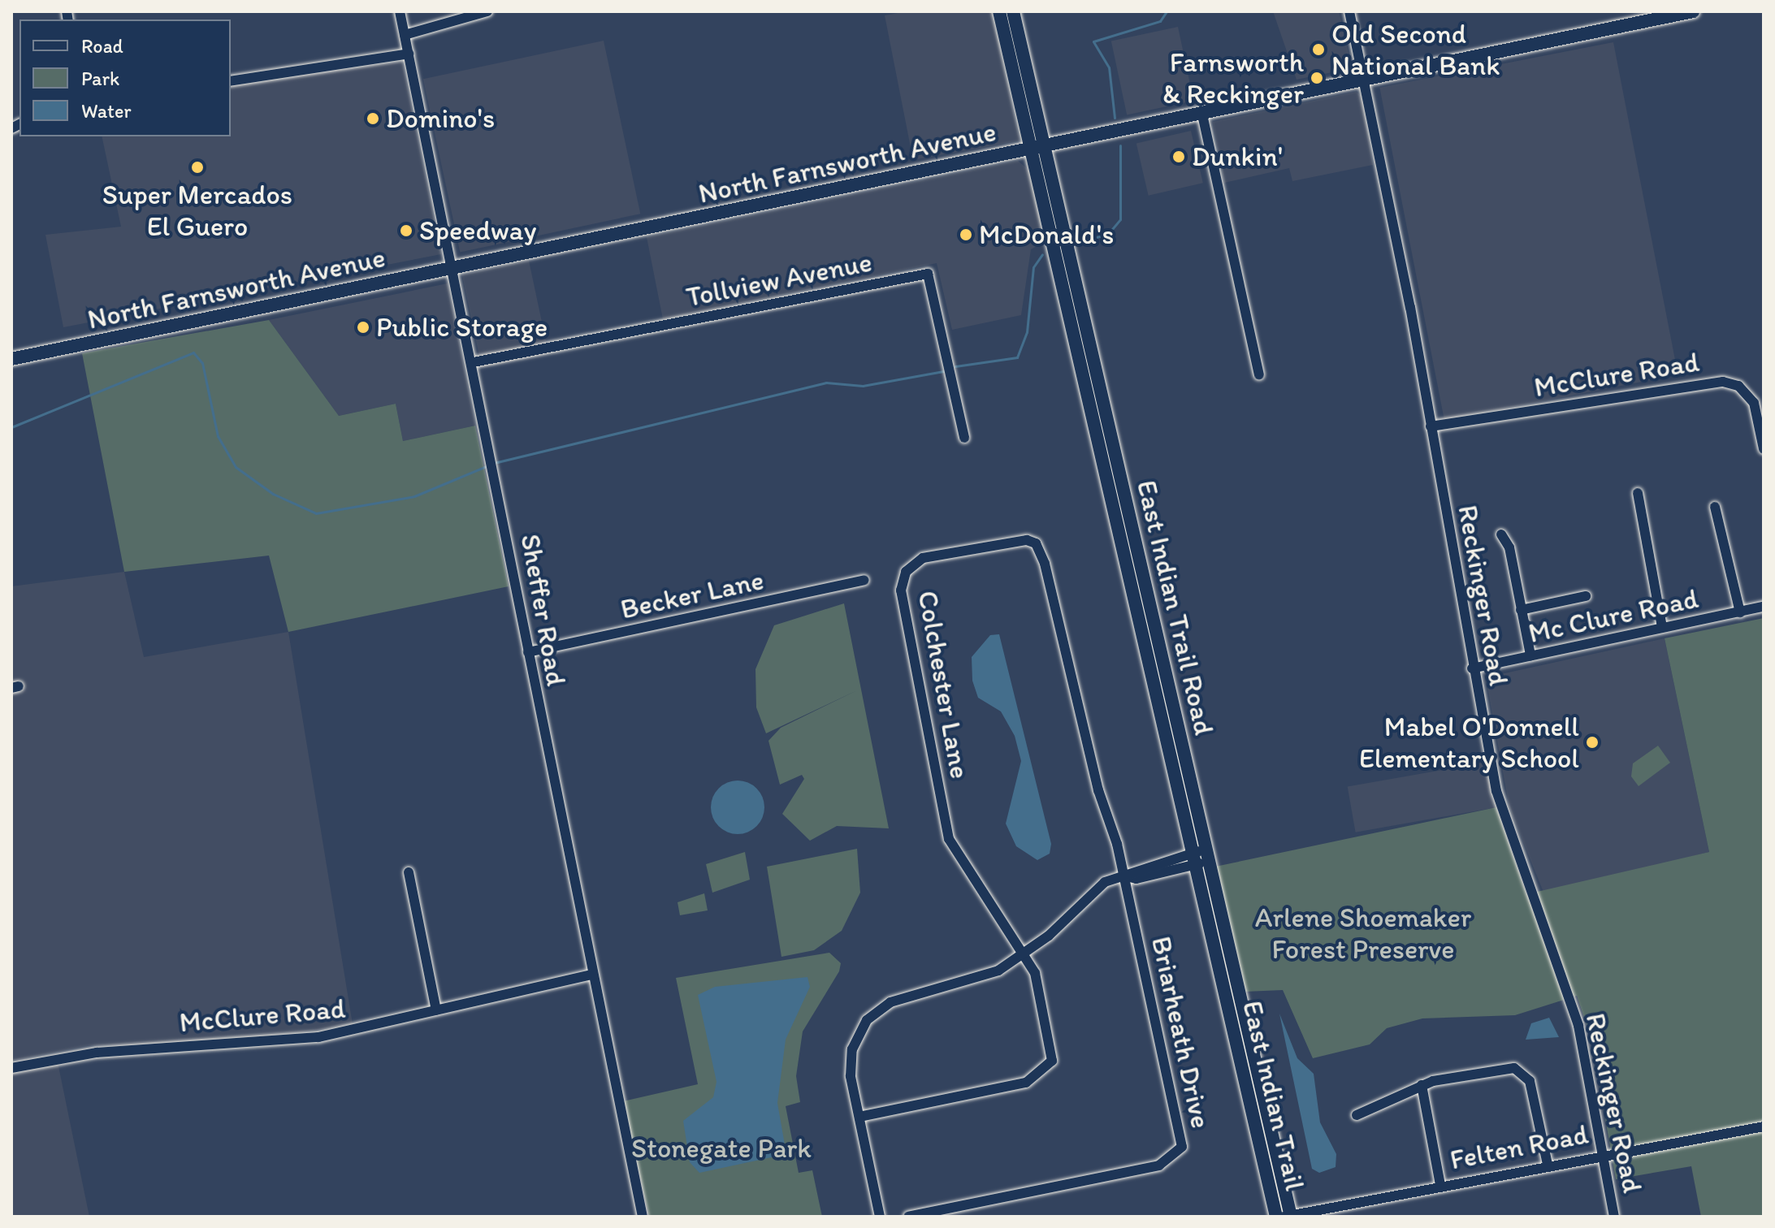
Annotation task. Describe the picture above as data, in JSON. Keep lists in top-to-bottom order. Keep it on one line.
{"streets":{"main road":["North Farnsworth Avenue","East Indian Trail Road","East Indian Trail"],"street":["Tollview Avenue","McClure Road","Becker Lane","Reckinger Road","Sheffer Road","Mc Clure Road","Colchester Lane","Briarheath Drive","Felten Road"]},"crossings":[["North Farnsworth Avenue","Reckinger Road"],["North Farnsworth Avenue","East Indian Trail Road"],["North Farnsworth Avenue","Sheffer Road"],["North Farnsworth Avenue","East Indian Trail"],["Tollview Avenue","Sheffer Road"],["McClure Road","Reckinger Road"],["McClure Road","Sheffer Road"],["Becker Lane","Sheffer Road"],["Reckinger Road","Mc Clure Road"],["Reckinger Road","Felten Road"],["East Indian Trail Road","Felten Road"],["Colchester Lane","Briarheath Drive"]],"parks":["Arlene Shoemaker Forest Preserve","Stonegate Park"],"places":["Old Second National Bank","Farnsworth & Reckinger","Domino's","Dunkin'","Super Mercados El Guero","Speedway","McDonald's","Public Storage","Mabel O'Donnell Elementary School"],"legend":["Road","Park","Water"]}
